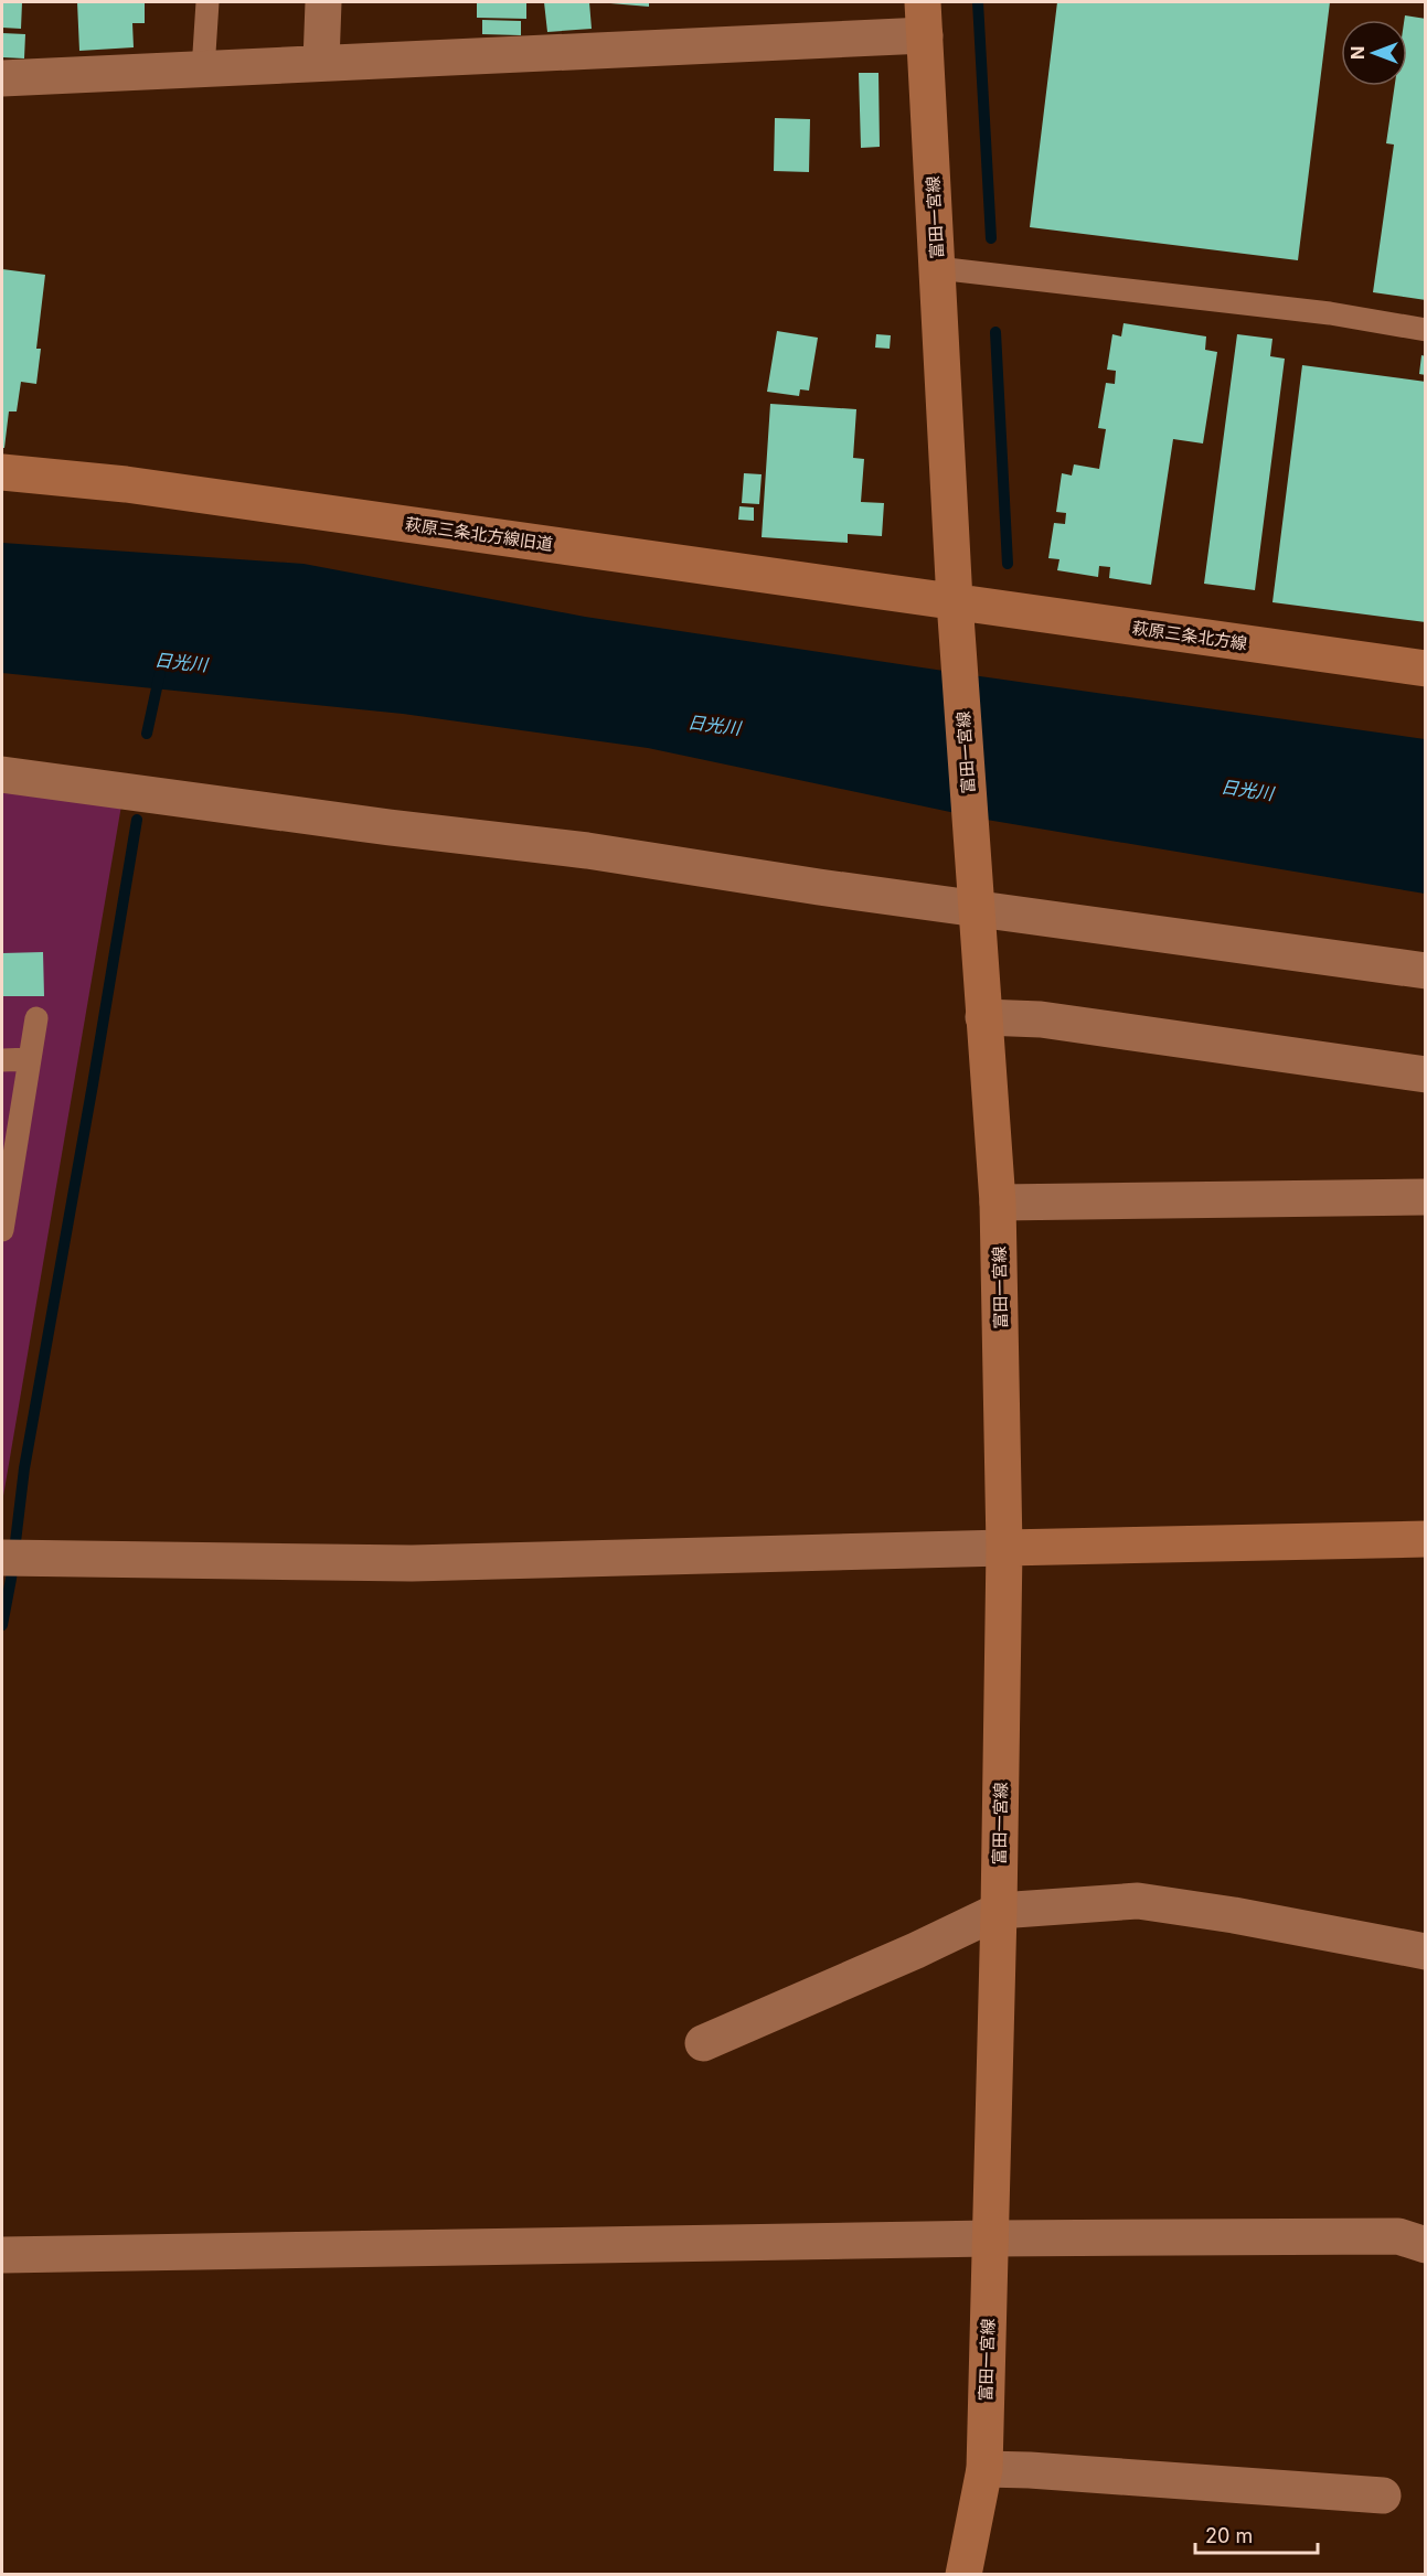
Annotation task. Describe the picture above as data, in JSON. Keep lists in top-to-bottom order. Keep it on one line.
{"streets":{"main road":["富田一宮線","萩原三条北方線旧道","萩原三条北方線"]},"crossings":[["富田一宮線","萩原三条北方線旧道"],["富田一宮線","萩原三条北方線"],["萩原三条北方線旧道","萩原三条北方線"]],"water":["日光川"],"scale_bar":"20 m","north":"left"}
